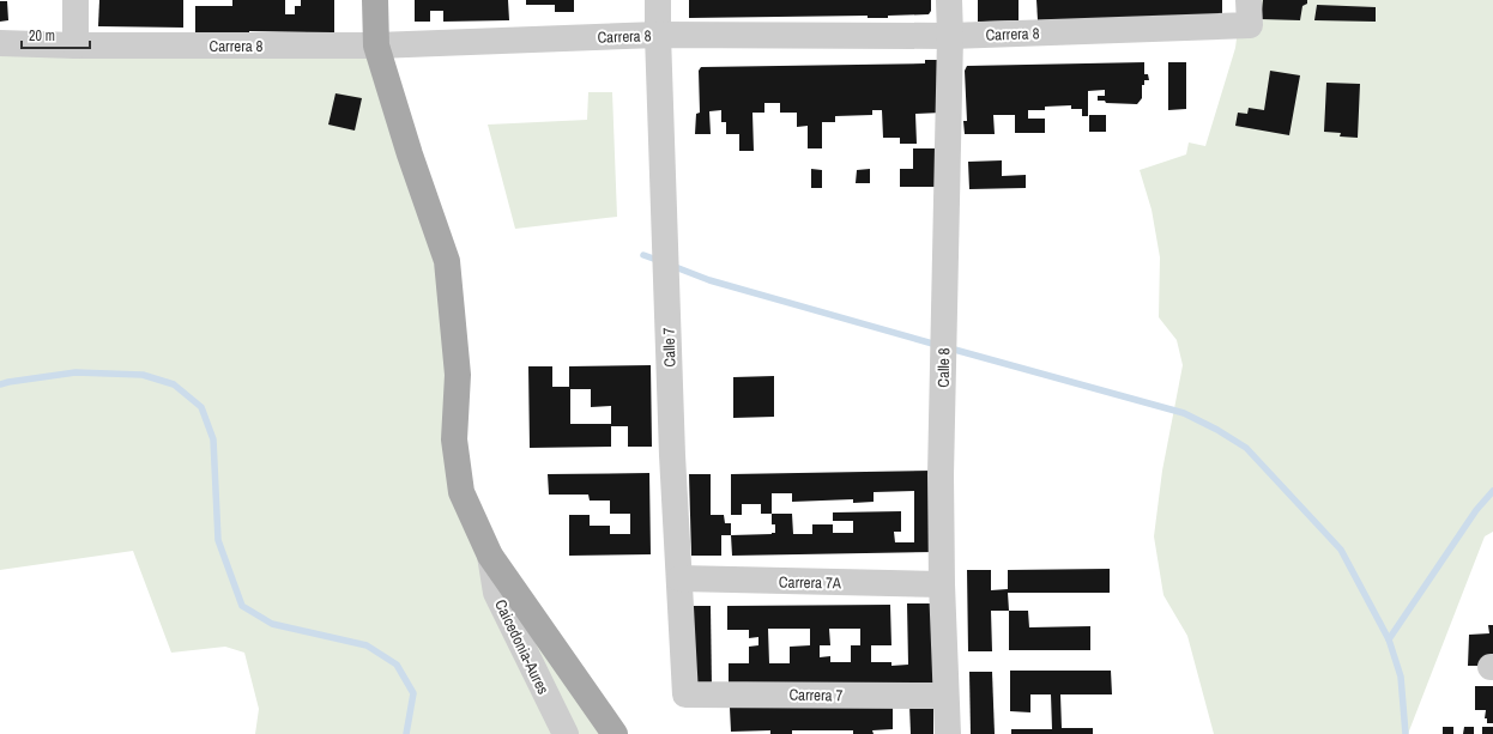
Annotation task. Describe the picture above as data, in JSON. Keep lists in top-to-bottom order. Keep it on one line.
{"streets":{"street":["Carrera 8","Calle 7","Calle 8","Carrera 7A","Caicedonia-Aures","Carrera 7"]},"crossings":[["Carrera 8","Calle 7"],["Carrera 8","Calle 8"],["Calle 7","Carrera 7A"],["Calle 7","Carrera 7"],["Calle 8","Carrera 7A"],["Calle 8","Carrera 7"]],"scale_bar":"20 m"}
